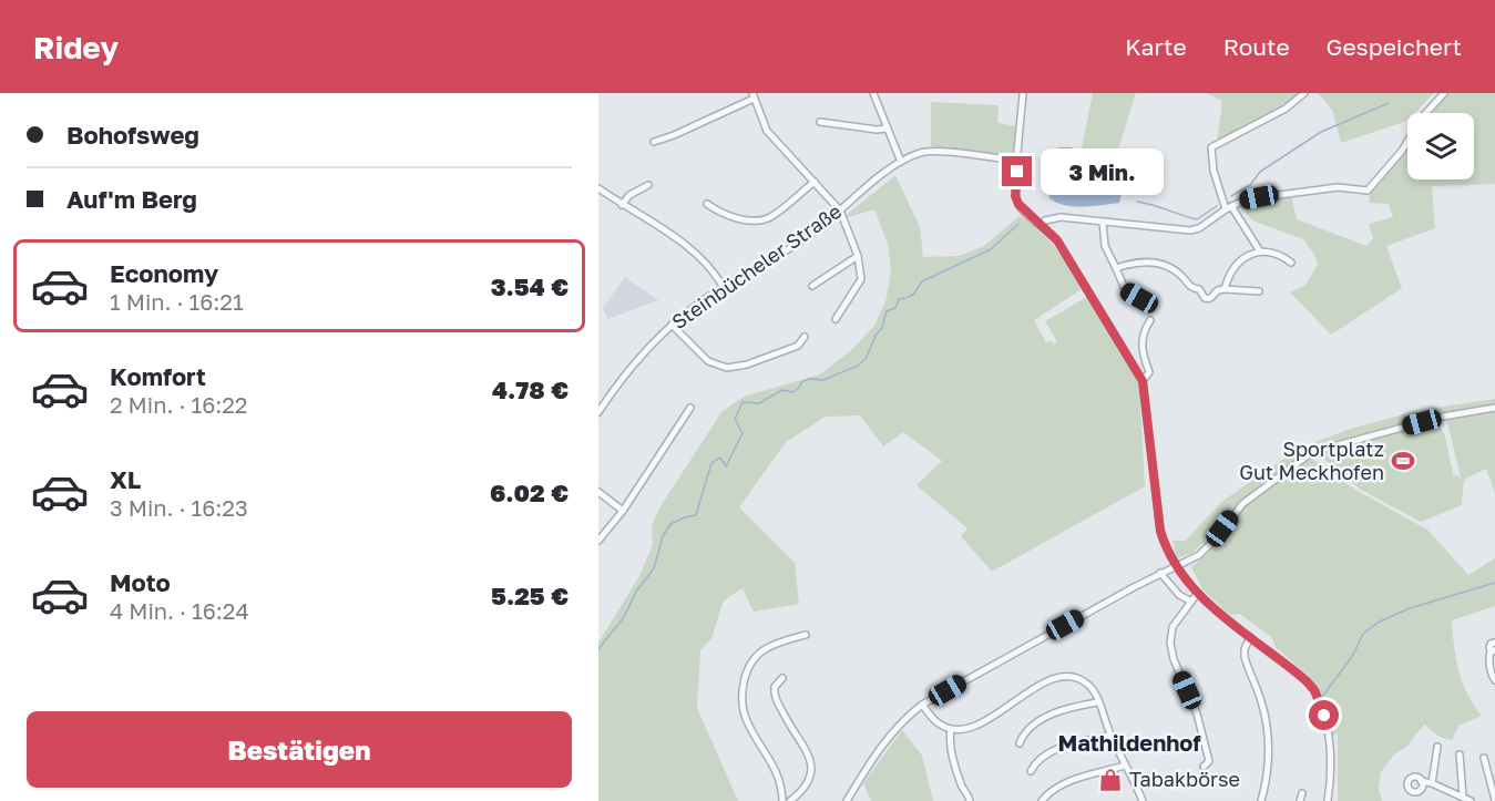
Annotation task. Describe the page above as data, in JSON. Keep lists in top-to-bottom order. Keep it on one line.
{"streets":{"street":["Steinbücheler Straße"]},"districts":["Mathildenhof"],"places":{"sports":["Sportplatz Gut Meckhofen"],"shop":["Tabakbörse"]},"page":{"header":"Ridey","nav":["Karte","Route","Gespeichert"],"banner":["Bohofsweg","Auf'm Berg"],"bubble":"3 Min.","list":[{"name":"Economy","note":"1 Min. · 16:21","value":"3.54 €"},{"name":"Komfort","note":"2 Min. · 16:22","value":"4.78 €"},{"name":"XL","note":"3 Min. · 16:23","value":"6.02 €"},{"name":"Moto","note":"4 Min. · 16:24","value":"5.25 €"}],"buttons":"Bestätigen"}}
